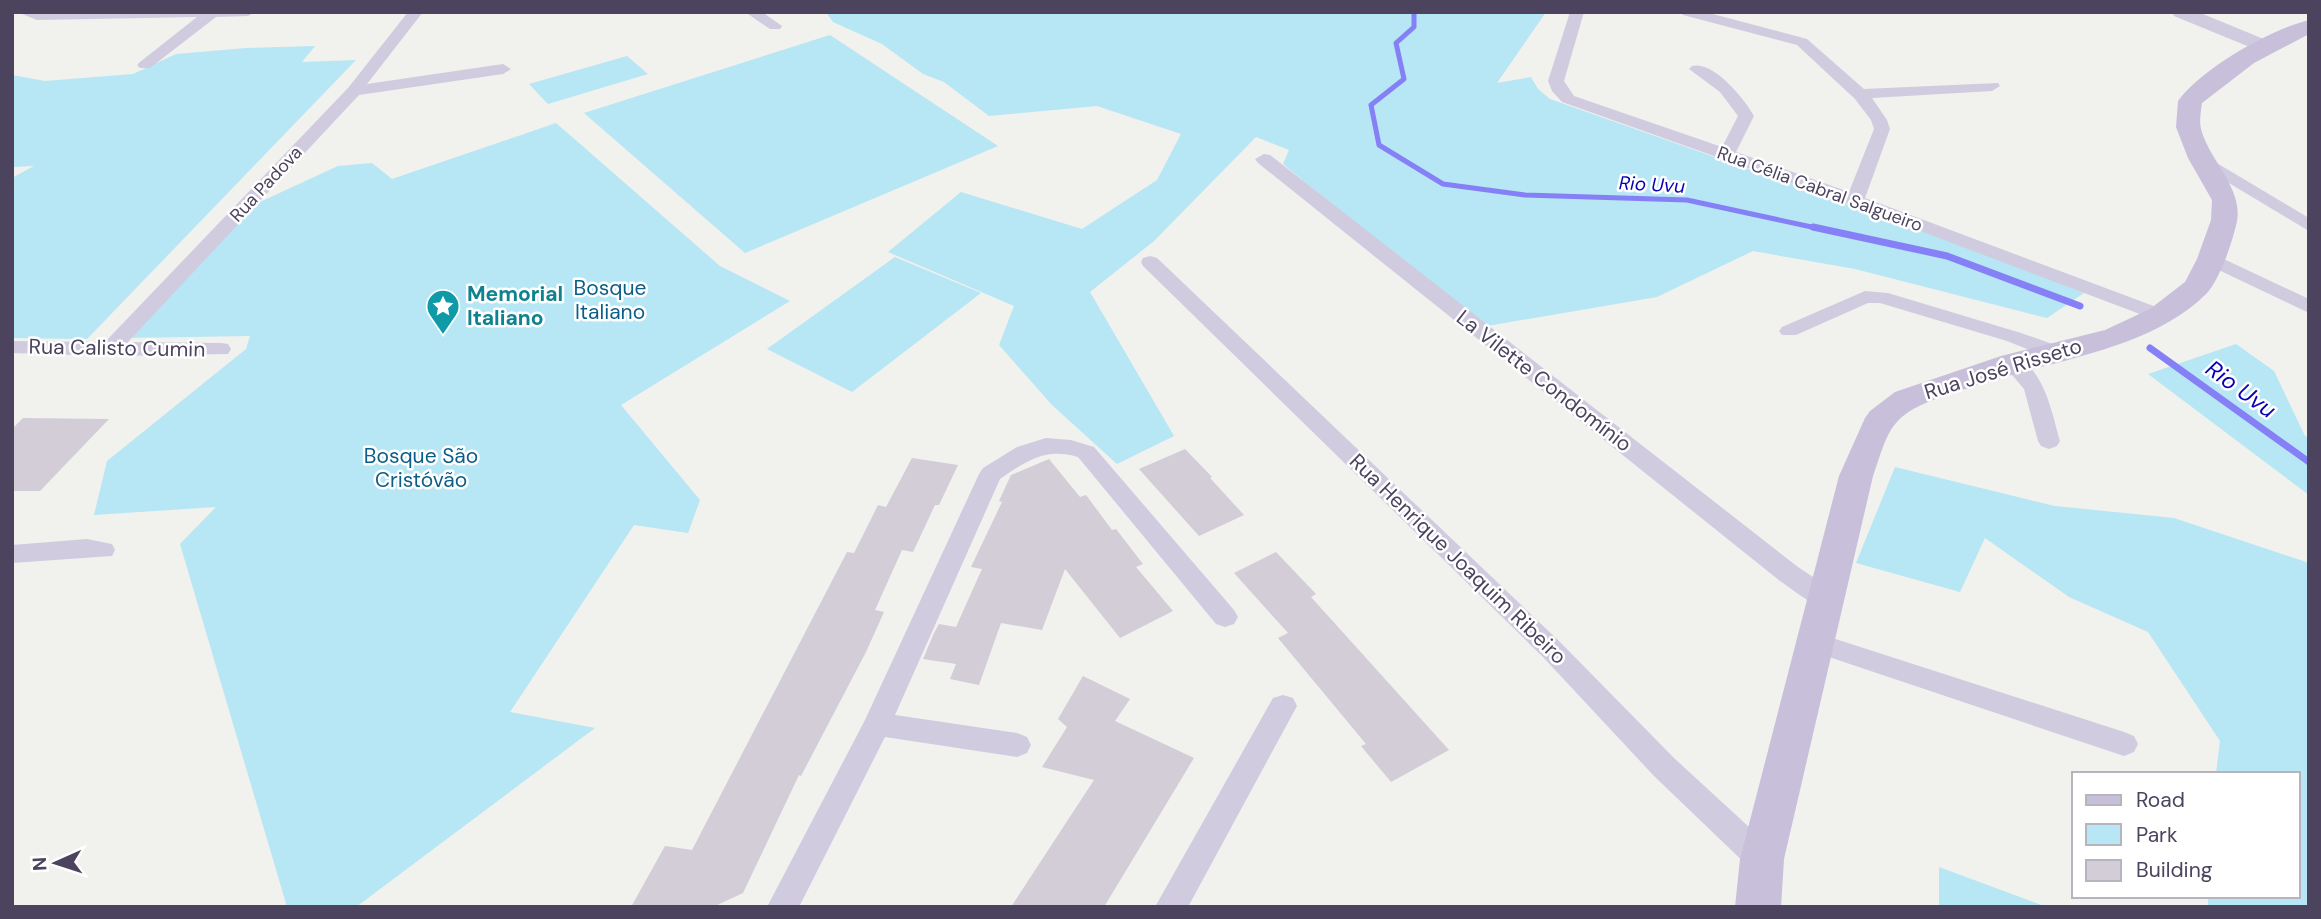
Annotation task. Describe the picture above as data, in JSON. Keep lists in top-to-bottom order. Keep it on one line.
{"streets":{"main road":["Rua José Risseto"],"street":["Rua Padova","Rua Célia Cabral Salgueiro","Rua Calisto Cumin","La Vilette Condomínio","Rua Henrique Joaquim Ribeiro"]},"crossings":[["Rua Padova","Rua Calisto Cumin"],["Rua Célia Cabral Salgueiro","Rua José Risseto"],["Rua José Risseto","La Vilette Condomínio"],["Rua José Risseto","Rua Henrique Joaquim Ribeiro"]],"water":["Rio Uvu"],"parks":["Bosque Italiano","Bosque São Cristóvão"],"places":{"place":["Memorial Italiano"]},"legend":["Road","Park","Building"],"north":"left"}
